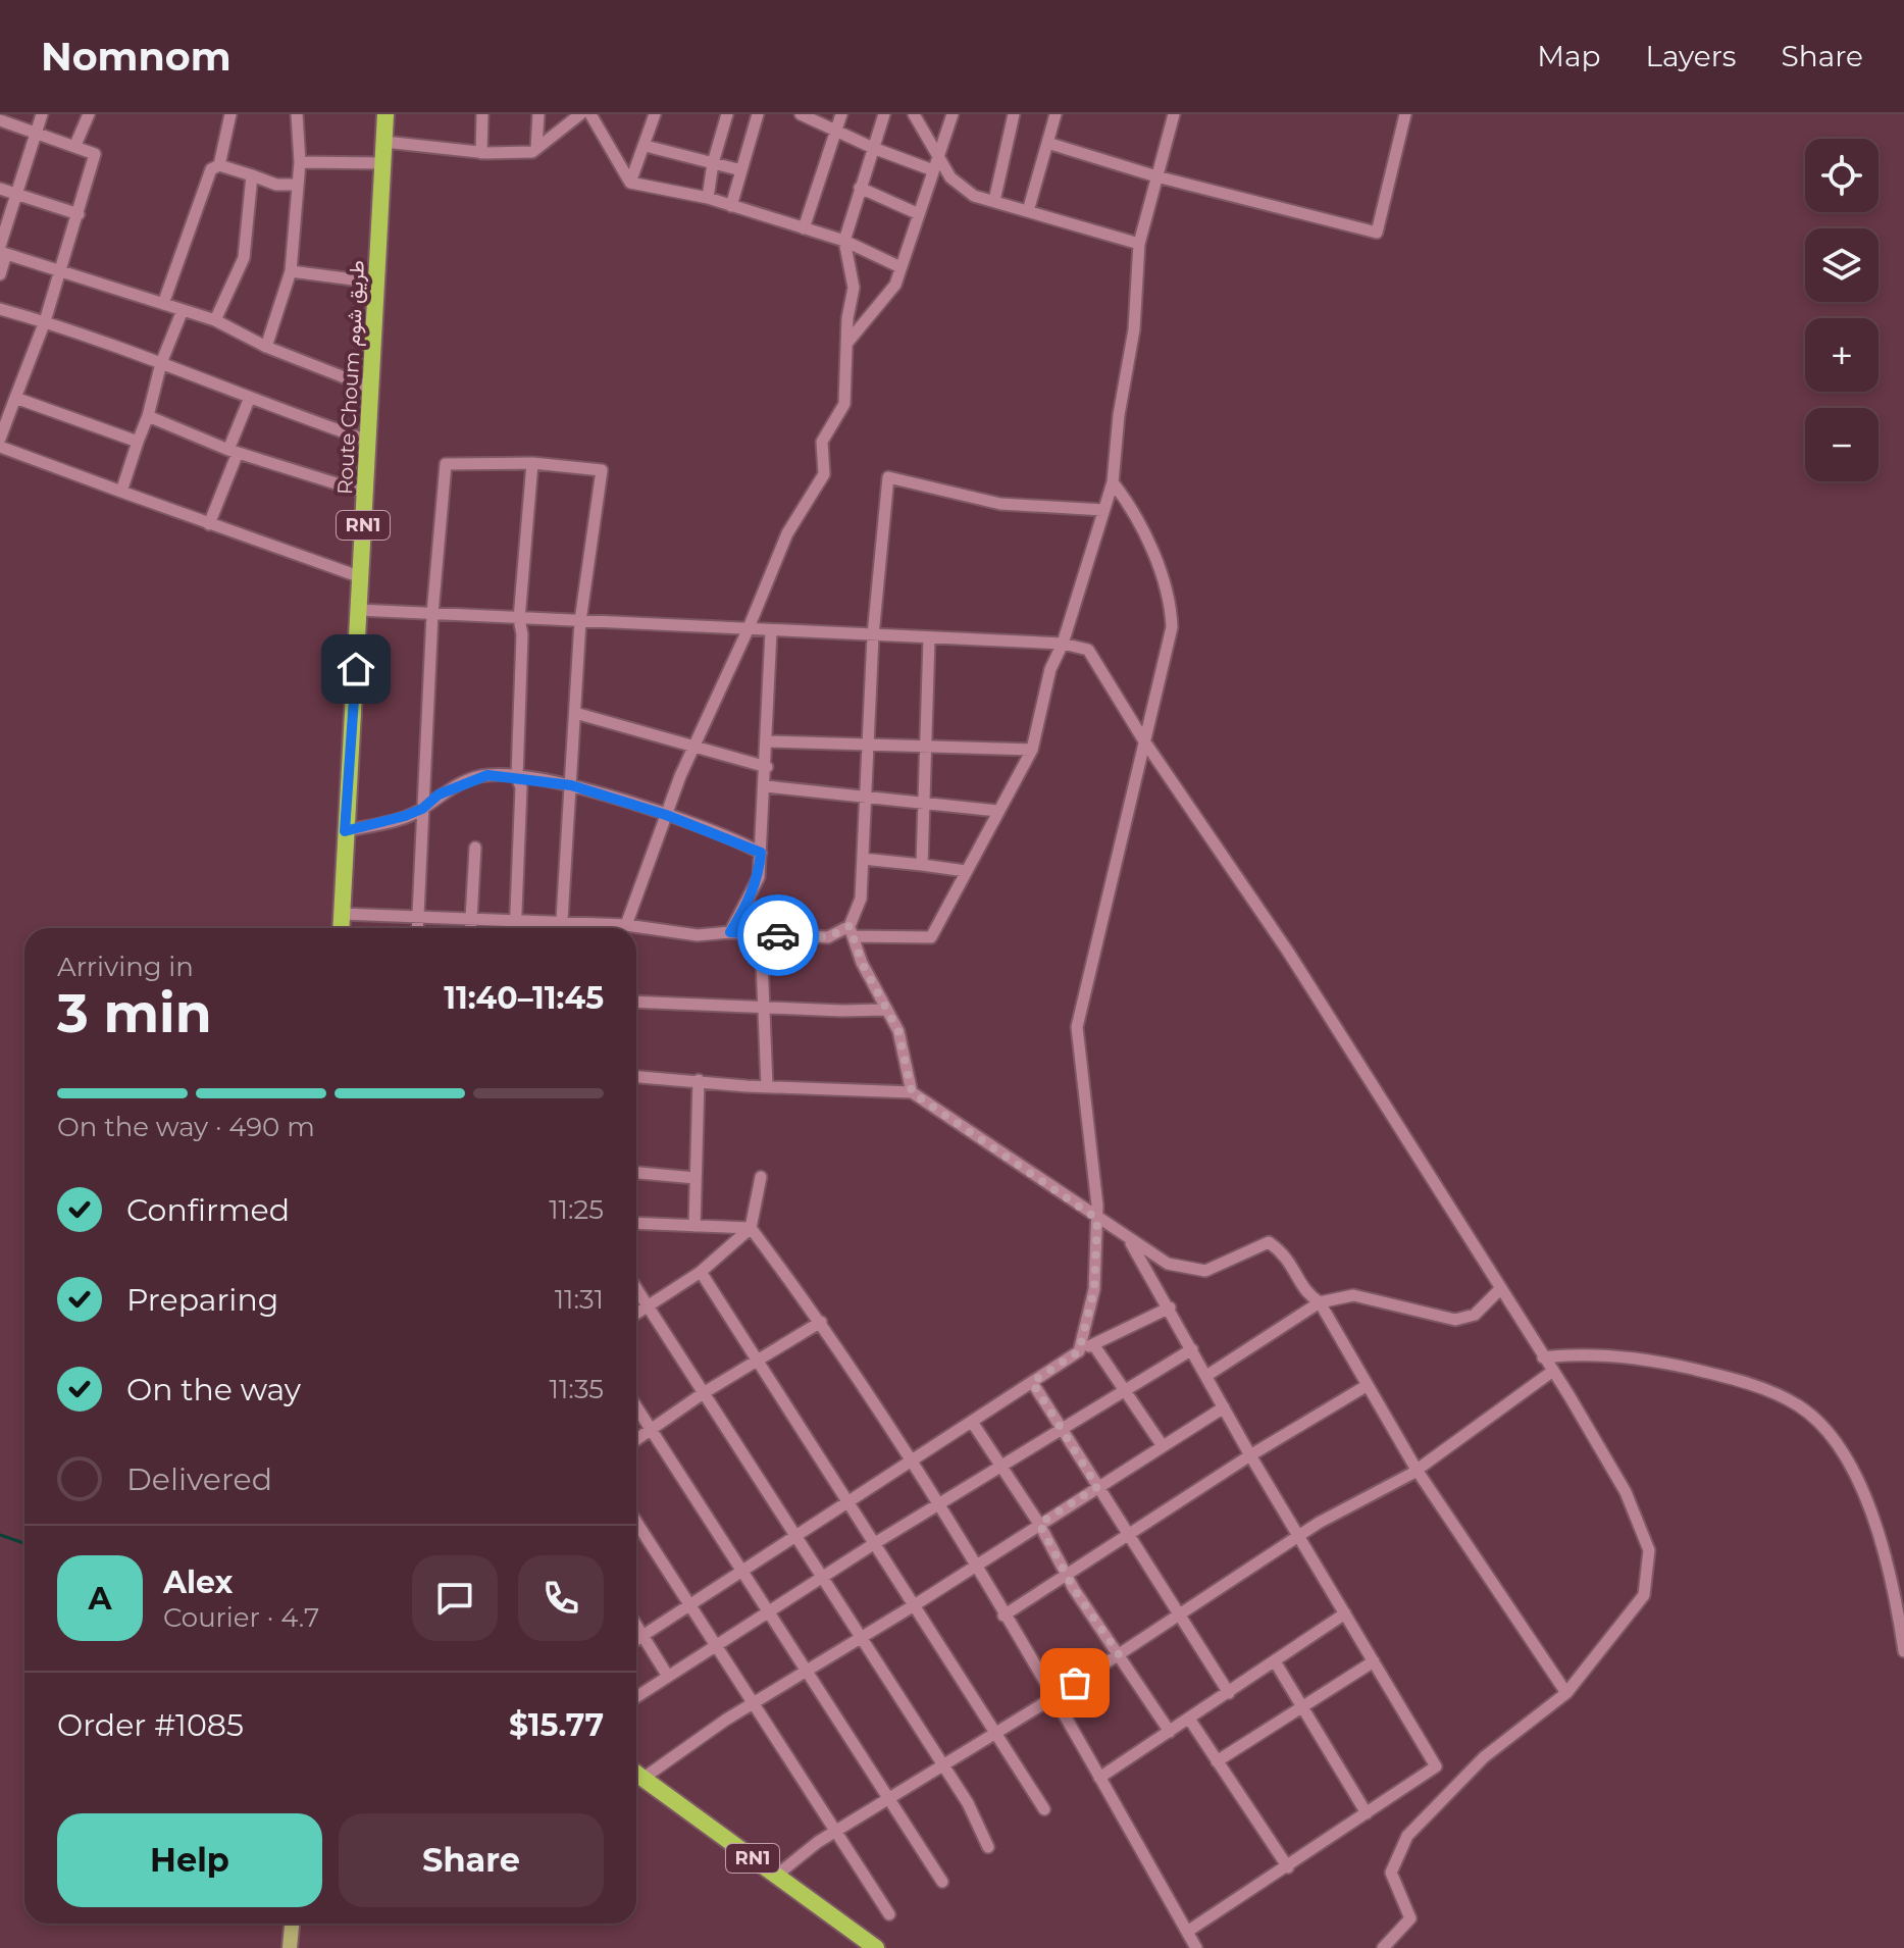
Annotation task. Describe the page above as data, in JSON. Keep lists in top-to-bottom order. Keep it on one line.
{"streets":{"highway":["Route Choum طريق شوم","RN1"]},"page":{"header":"Nomnom","nav":["Map","Layers","Share"],"map_buttons":["+","−"],"heading":["3 min","Arriving in","11:40–11:45"],"panel":["Alex","Courier · 4.7","Order #1085","$15.77"],"bar":"On the way · 490 m","list":[["Confirmed","11:25"],["Preparing","11:31"],["On the way","11:35"],"Delivered"],"round":"A","buttons":["Help","Share"]}}
